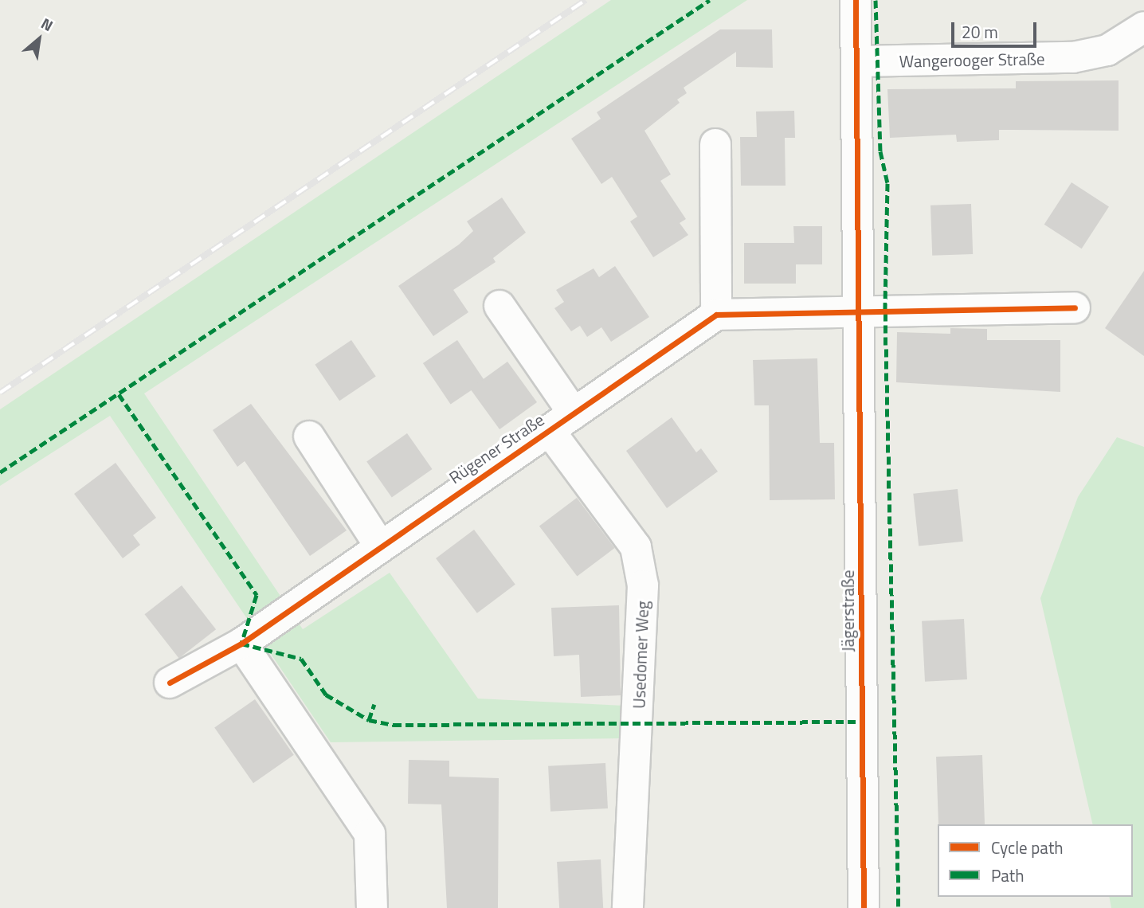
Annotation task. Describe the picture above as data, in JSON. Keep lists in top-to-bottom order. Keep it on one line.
{"streets":{"street":["Wangerooger Straße","Rügener Straße","Jägerstraße","Usedomer Weg"]},"crossings":[["Wangerooger Straße","Jägerstraße"],["Rügener Straße","Usedomer Weg"]],"legend":["Cycle path","Path"],"scale_bar":"20 m","north":"top right"}
